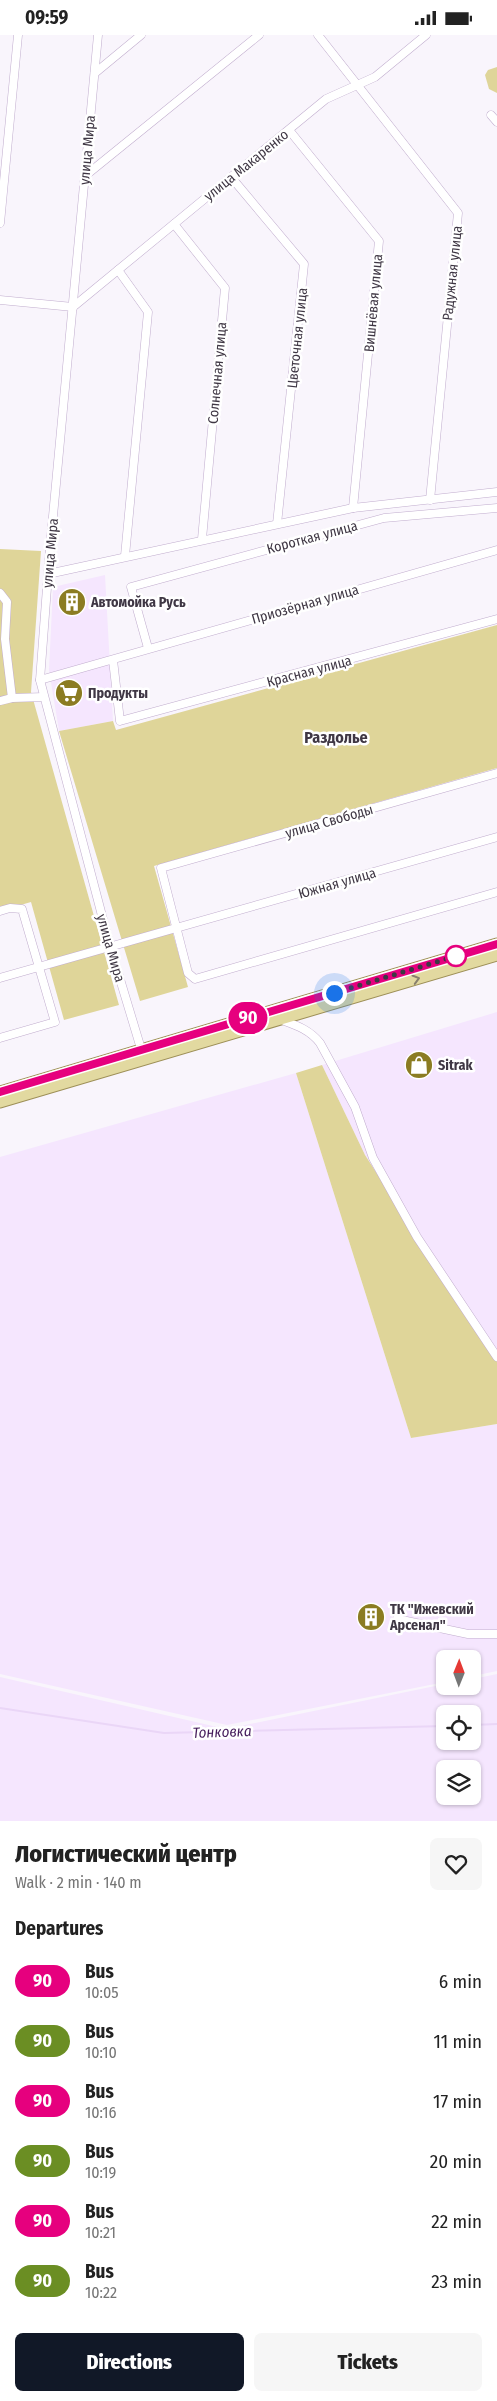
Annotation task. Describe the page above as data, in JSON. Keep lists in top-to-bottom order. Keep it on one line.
{"streets":{"street":["улица Мира","улица Макаренко","Радужная улица","Вишнёвая улица","Цветочная улица","Солнечная улица","Короткая улица","Приозёрная улица","Красная улица","улица Свободы","Южная улица"]},"crossings":[["улица Мира","улица Макаренко"],["улица Мира","Приозёрная улица"],["улица Мира","Южная улица"],["улица Макаренко","Радужная улица"],["улица Макаренко","Вишнёвая улица"],["улица Макаренко","Цветочная улица"],["улица Макаренко","Солнечная улица"],["Короткая улица","Приозёрная улица"],["Приозёрная улица","Красная улица"],["улица Свободы","Южная улица"]],"districts":["Раздолье"],"water":["Тонковка"],"places":{"building":["Автомойка Русь","ТК \"Ижевский Арсенал\""],"supermarket":["Продукты"],"shop":["Sitrak"]},"lines":["bus line 90"],"north":"top","page":{"status":"09:59","on_map":"90","heading":[["Логистический центр","Walk · 2 min · 140 m"],"Departures"],"list":[{"mark":"90","name":"Bus","note":"10:05","value":"6 min"},{"mark":"90","name":"Bus","note":"10:10","value":"11 min"},{"mark":"90","name":"Bus","note":"10:16","value":"17 min"},{"mark":"90","name":"Bus","note":"10:19","value":"20 min"},{"mark":"90","name":"Bus","note":"10:21","value":"22 min"},{"mark":"90","name":"Bus","note":"10:22","value":"23 min"}],"buttons":["Directions","Tickets"]}}
